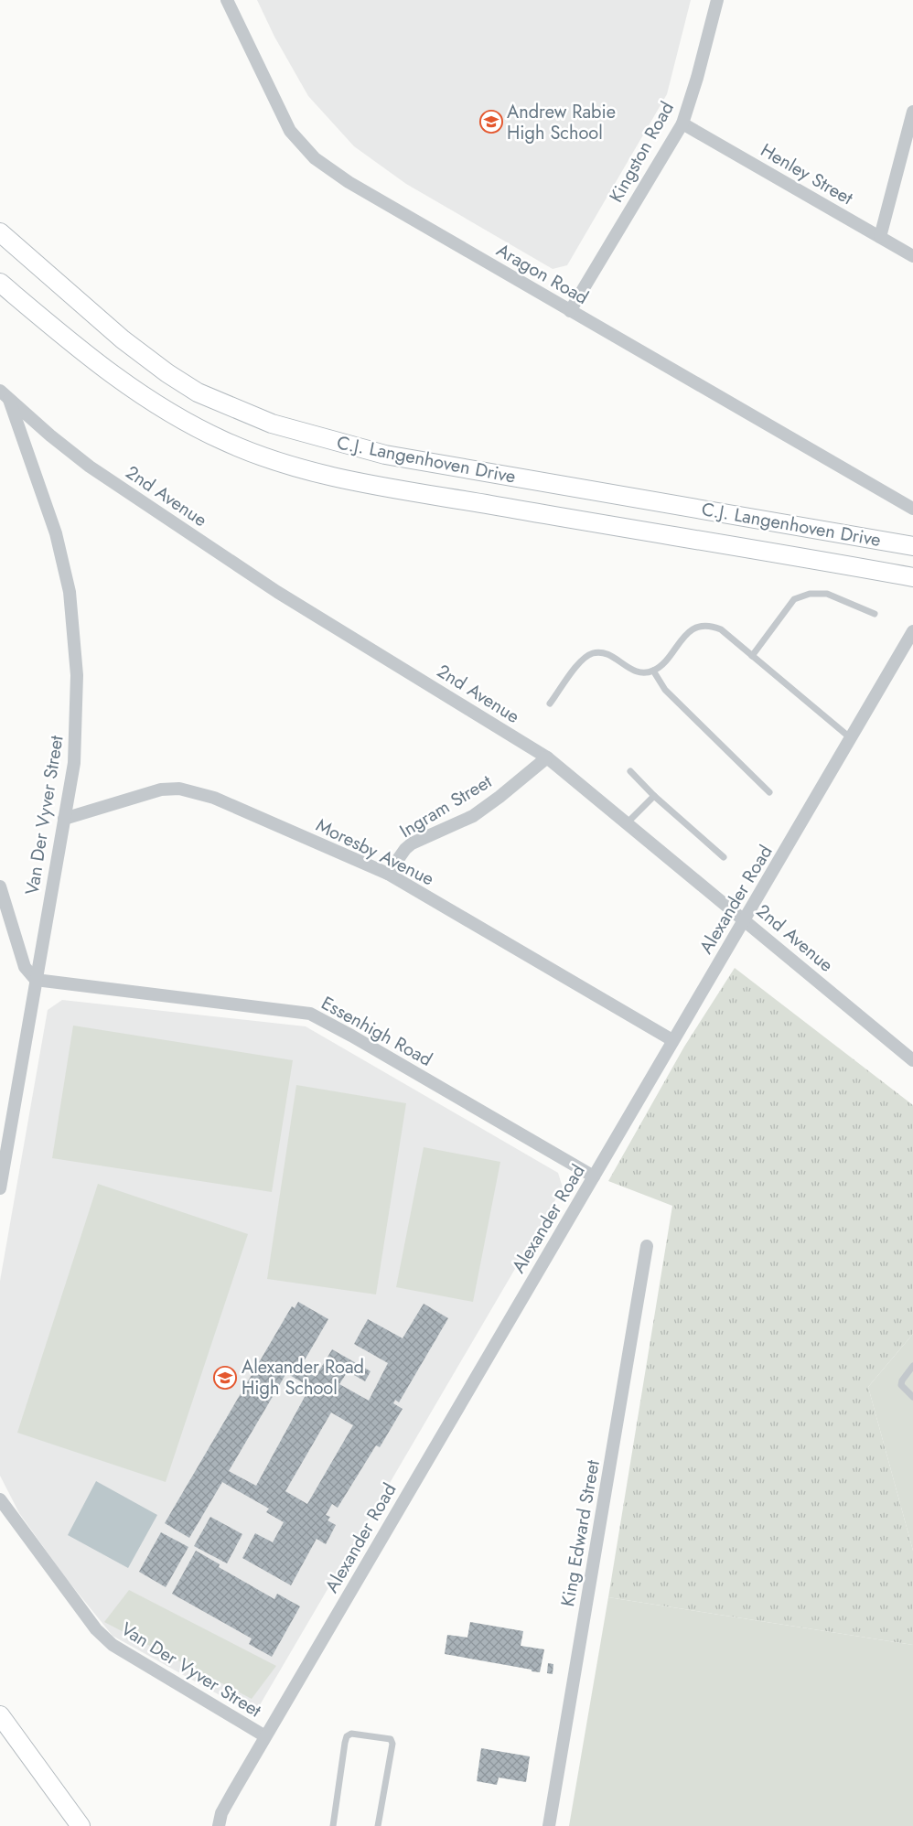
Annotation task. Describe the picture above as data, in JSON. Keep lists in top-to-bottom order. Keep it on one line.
{"streets":{"main road":["C.J. Langenhoven Drive"],"street":["Kingston Road","Henley Street","Aragon Road","2nd Avenue","Ingram Street","Van Der Vyver Street","Moresby Avenue","Alexander Road","Essenhigh Road","King Edward Street"]},"crossings":[["Kingston Road","Henley Street"],["Kingston Road","Aragon Road"],["2nd Avenue","Ingram Street"],["2nd Avenue","Van Der Vyver Street"],["2nd Avenue","Alexander Road"],["Ingram Street","Moresby Avenue"],["Van Der Vyver Street","Moresby Avenue"],["Van Der Vyver Street","Alexander Road"],["Van Der Vyver Street","Essenhigh Road"],["Moresby Avenue","Alexander Road"],["Alexander Road","Essenhigh Road"]],"places":{"school or university":["Andrew Rabie High School","Alexander Road High School"]}}
